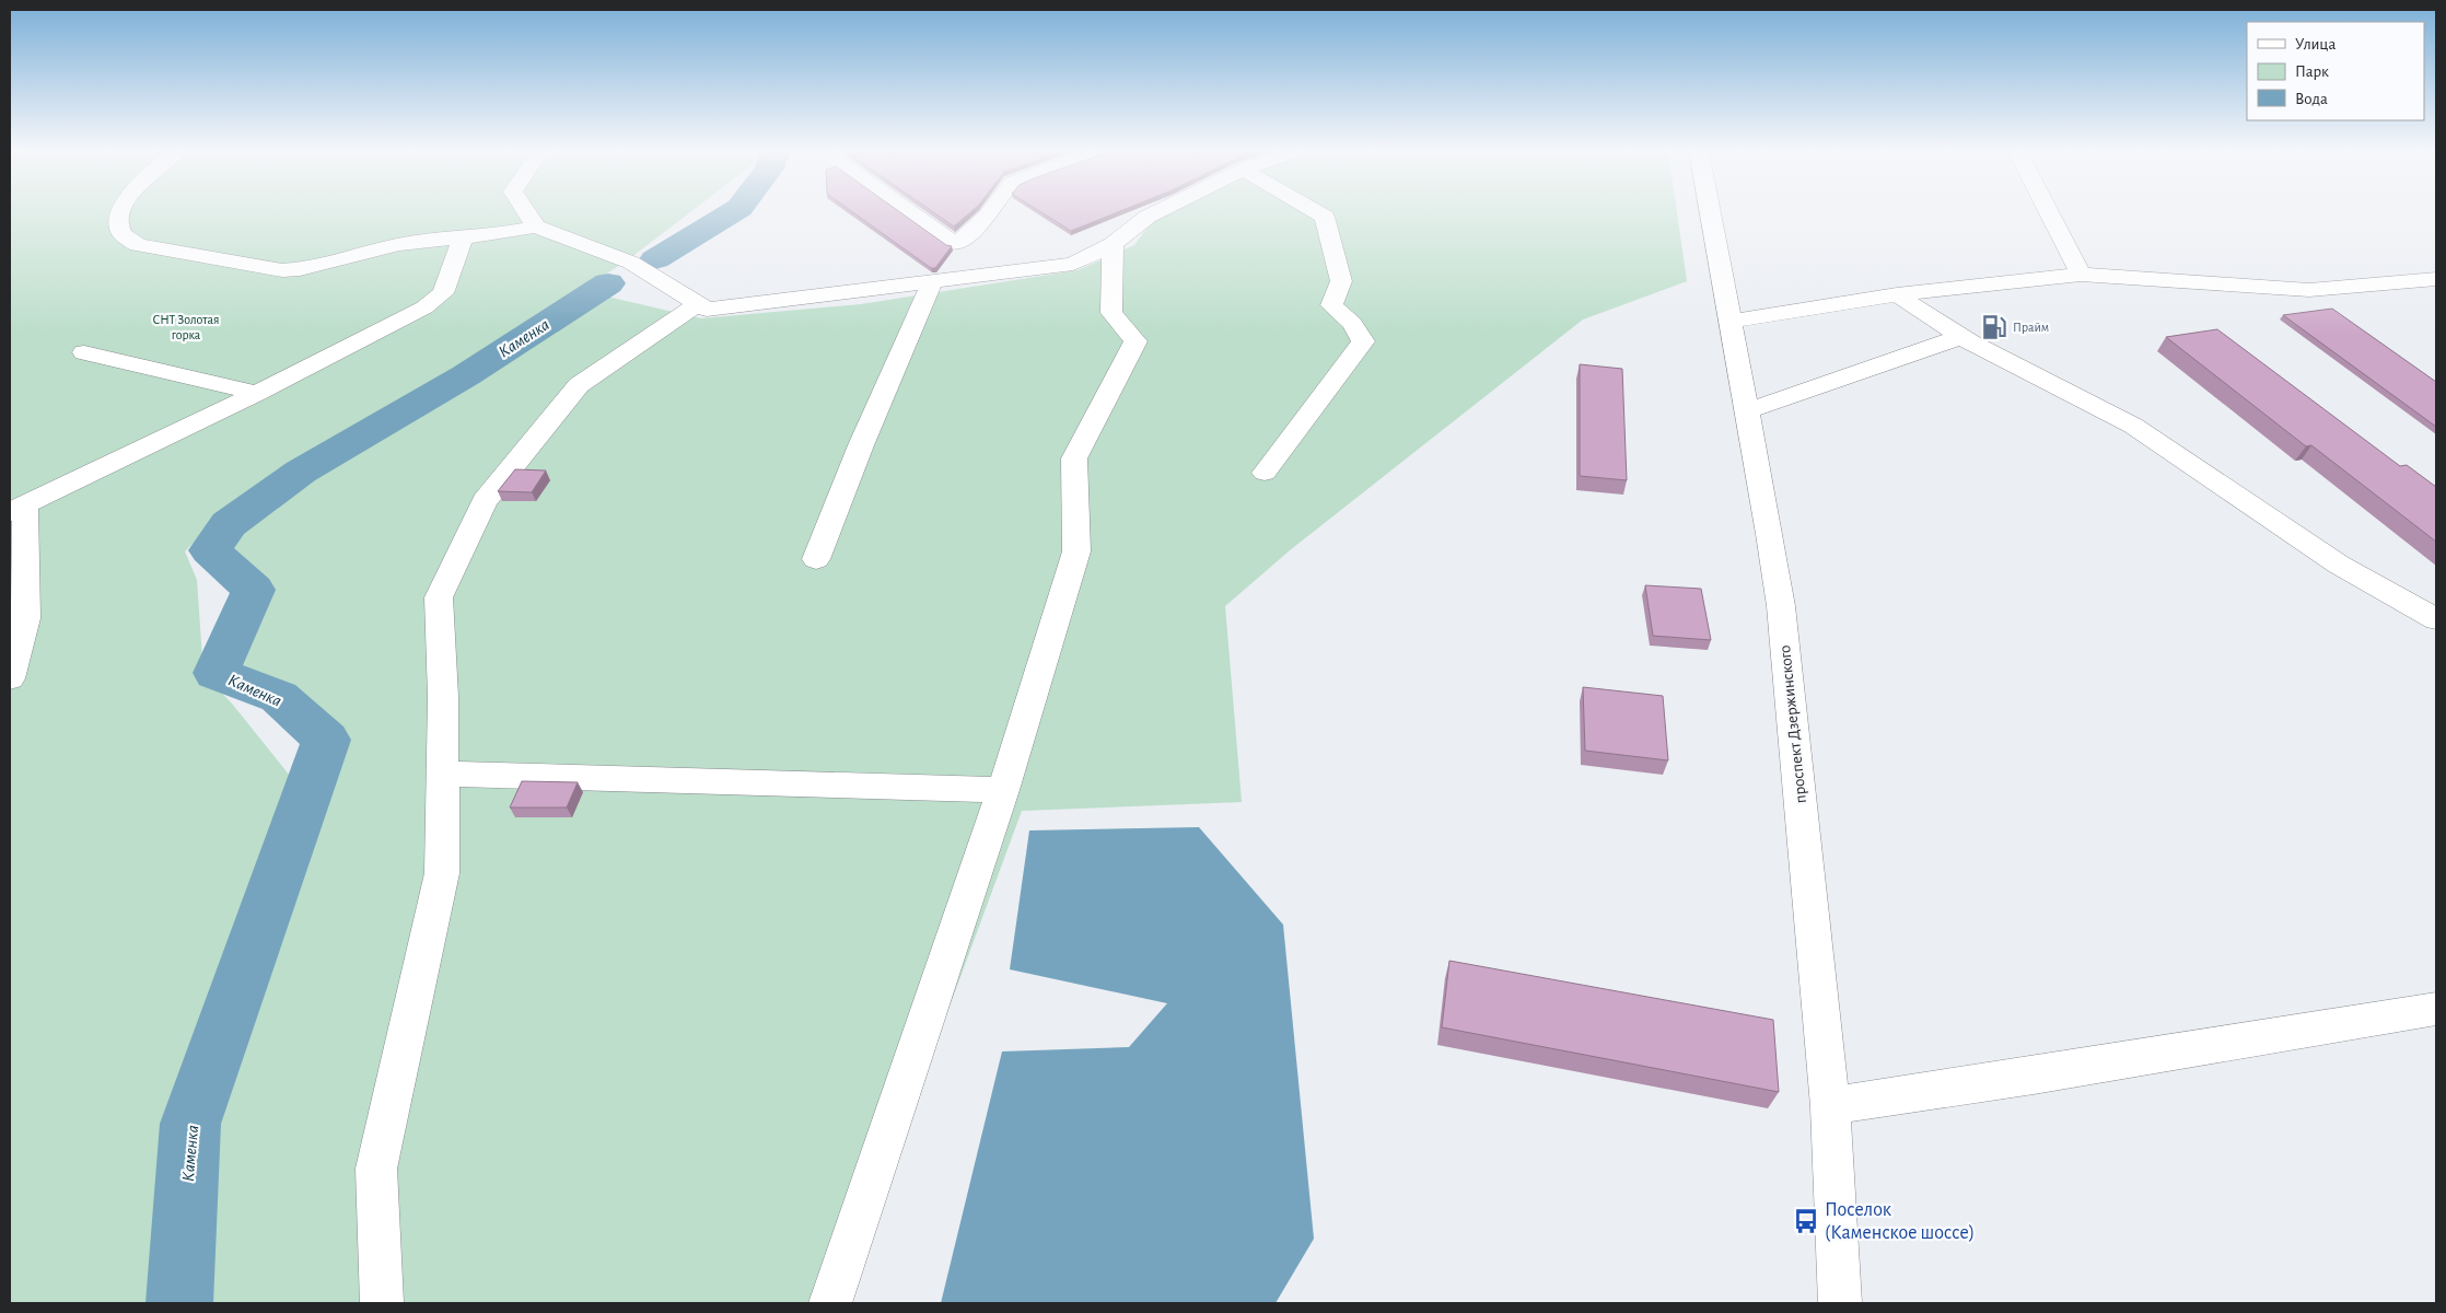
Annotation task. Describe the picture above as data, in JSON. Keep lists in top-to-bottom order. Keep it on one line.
{"streets":{"street":["проспект Дзержинского"]},"water":["Каменка"],"parks":["СНТ Золотая горка"],"places":{"fuel station":["Прайм"],"bus stop":["Поселок (Каменское шоссе)"]},"legend":["Улица","Парк","Вода"]}
